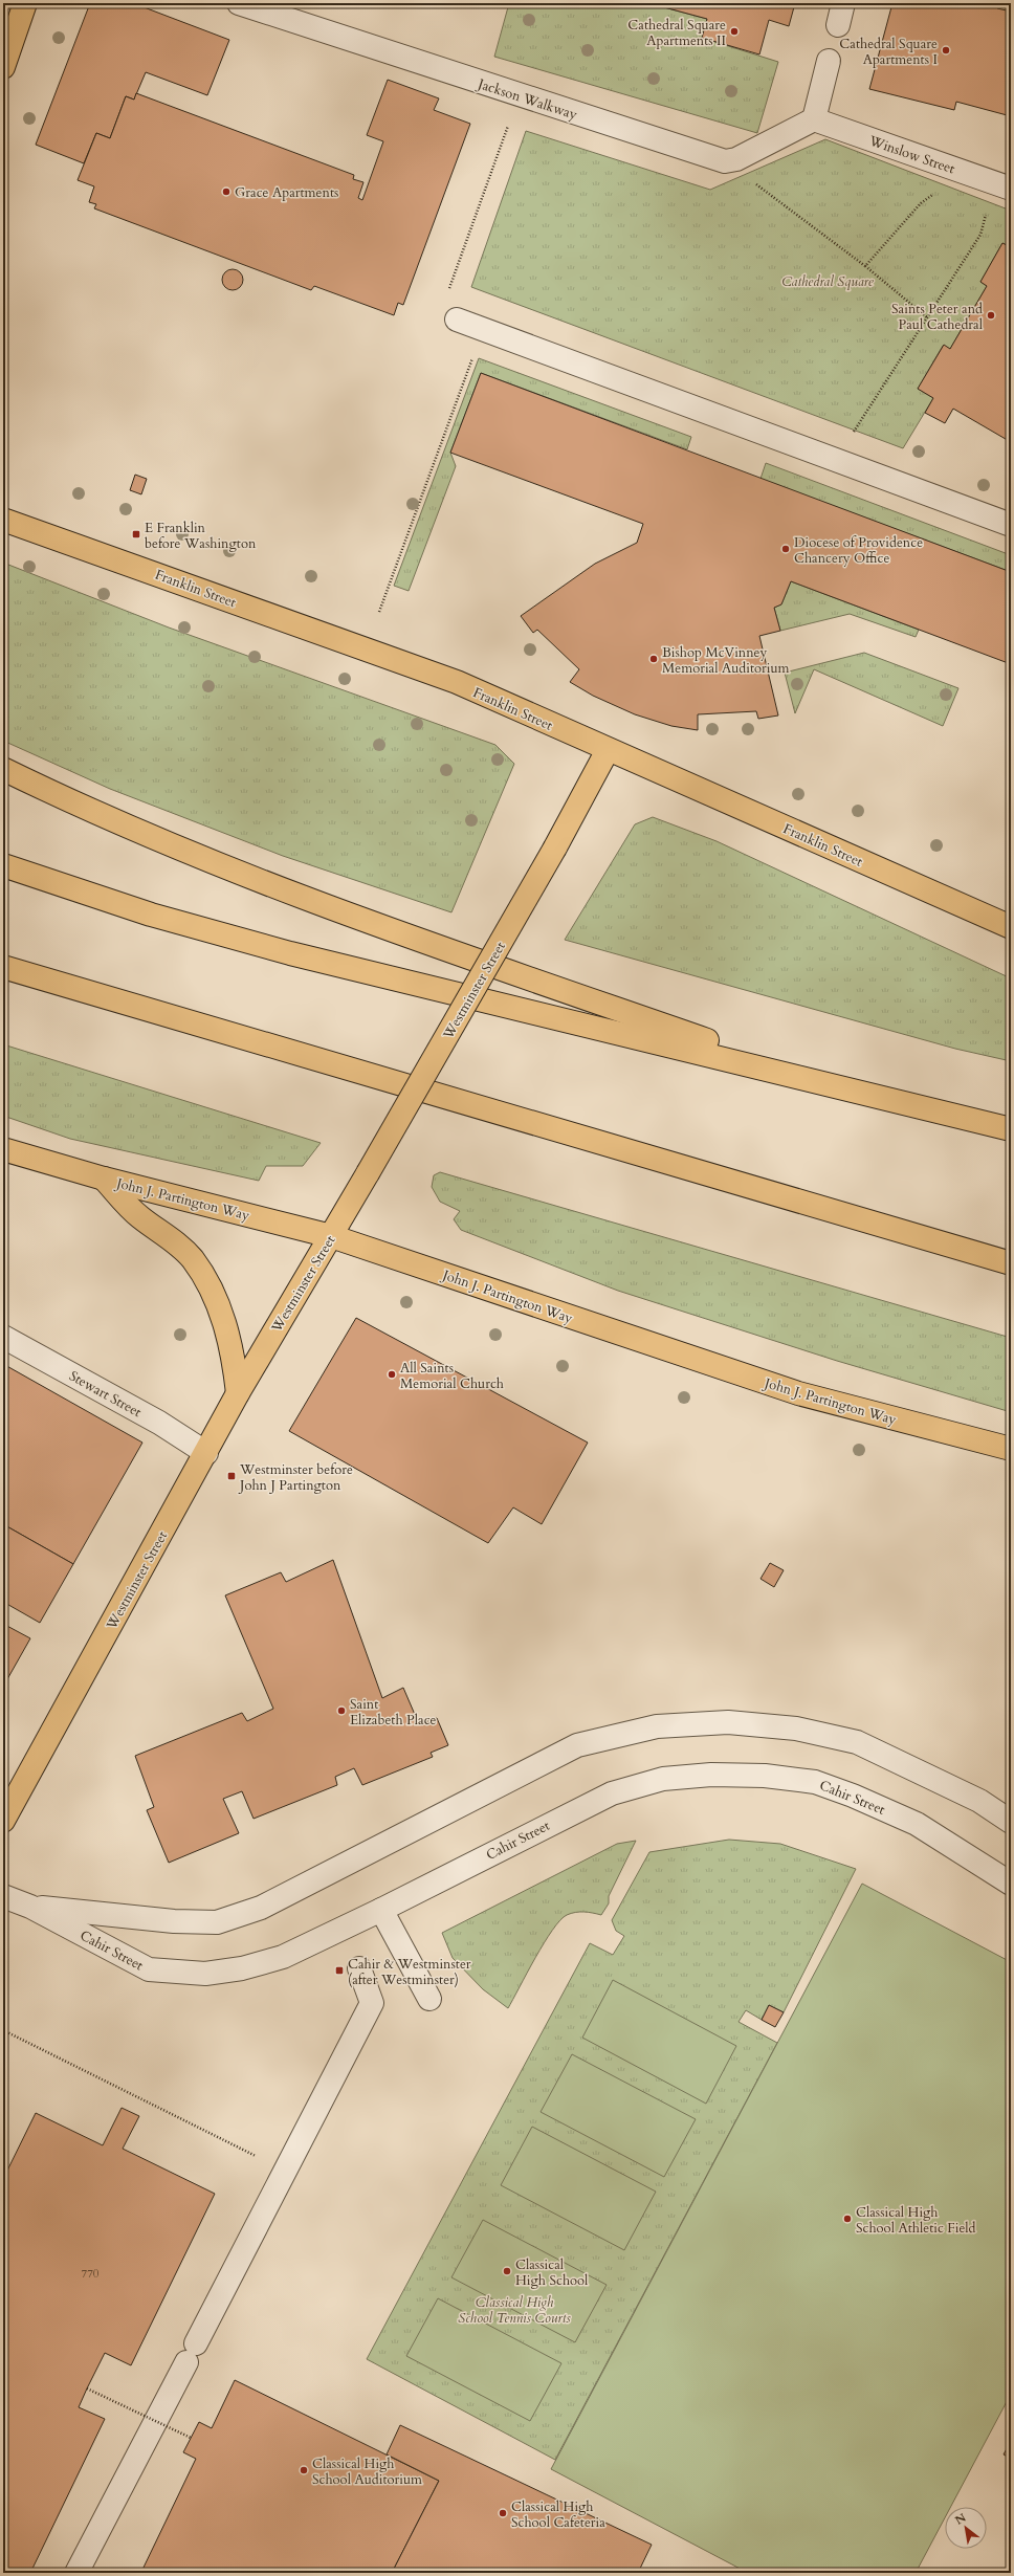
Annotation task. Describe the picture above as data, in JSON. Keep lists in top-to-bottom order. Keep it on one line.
{"streets":{"main road":["Franklin Street","Westminster Street","John J. Partington Way"],"street":["Jackson Walkway","Winslow Street","Stewart Street","Cahir Street"]},"crossings":[["Franklin Street","Westminster Street"],["Westminster Street","John J. Partington Way"],["Westminster Street","Stewart Street"]],"parks":["Cathedral Square","Classical High School Tennis Courts"],"places":{"other":["Cathedral Square Apartments II","Cathedral Square Apartments I","Grace Apartments","Saints Peter and Paul Cathedral","Diocese of Providence Chancery Office","Bishop McVinney Memorial Auditorium","All Saints Memorial Church","Saint Elizabeth Place","Classical High School Athletic Field","Classical High School","Classical High School Auditorium","Classical High School Cafeteria"],"transit":["E Franklin before Washington","Westminster before John J Partington","Cahir & Westminster (after Westminster)"]},"house_numbers":["770"],"north":"top left"}
